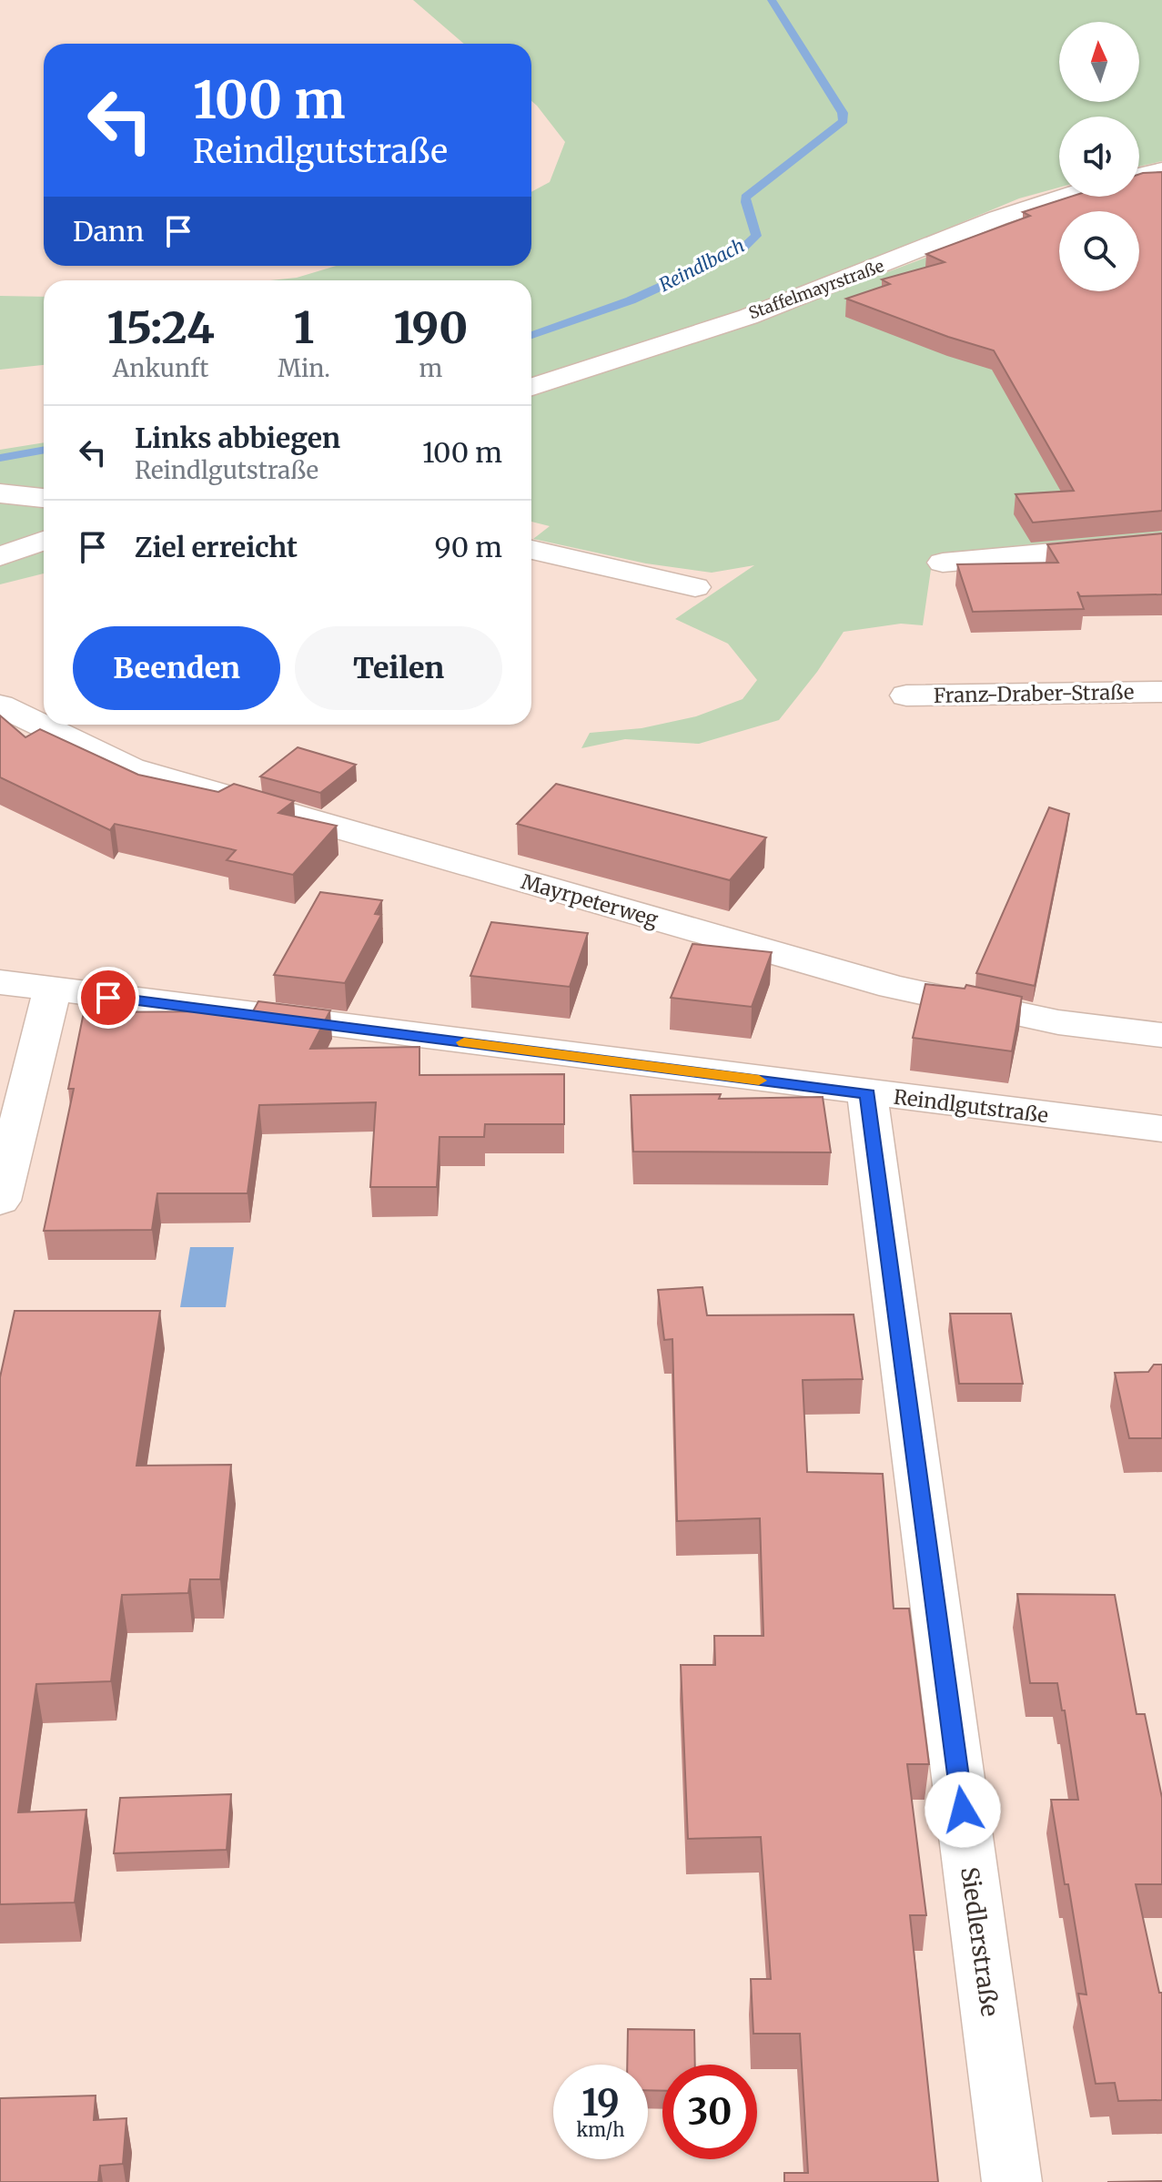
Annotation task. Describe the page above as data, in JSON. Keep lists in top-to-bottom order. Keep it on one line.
{"streets":{"street":["Staffelmayrstraße","Franz-Draber-Straße","Mayrpeterweg","Reindlgutstraße","Siedlerstraße"]},"crossings":[["Reindlgutstraße","Siedlerstraße"]],"water":["Reindlbach"],"north":"top","page":{"turn":["100 m","Reindlgutstraße"],"then":"Dann","eta":["15:24","Ankunft","1","Min.","190","m"],"list":[{"name":"Links abbiegen","note":"Reindlgutstraße","value":"100 m"},{"name":"Ziel erreicht","value":"90 m"}],"buttons":["Beenden","Teilen"],"speed":"19 km/h","limit":"30"}}
